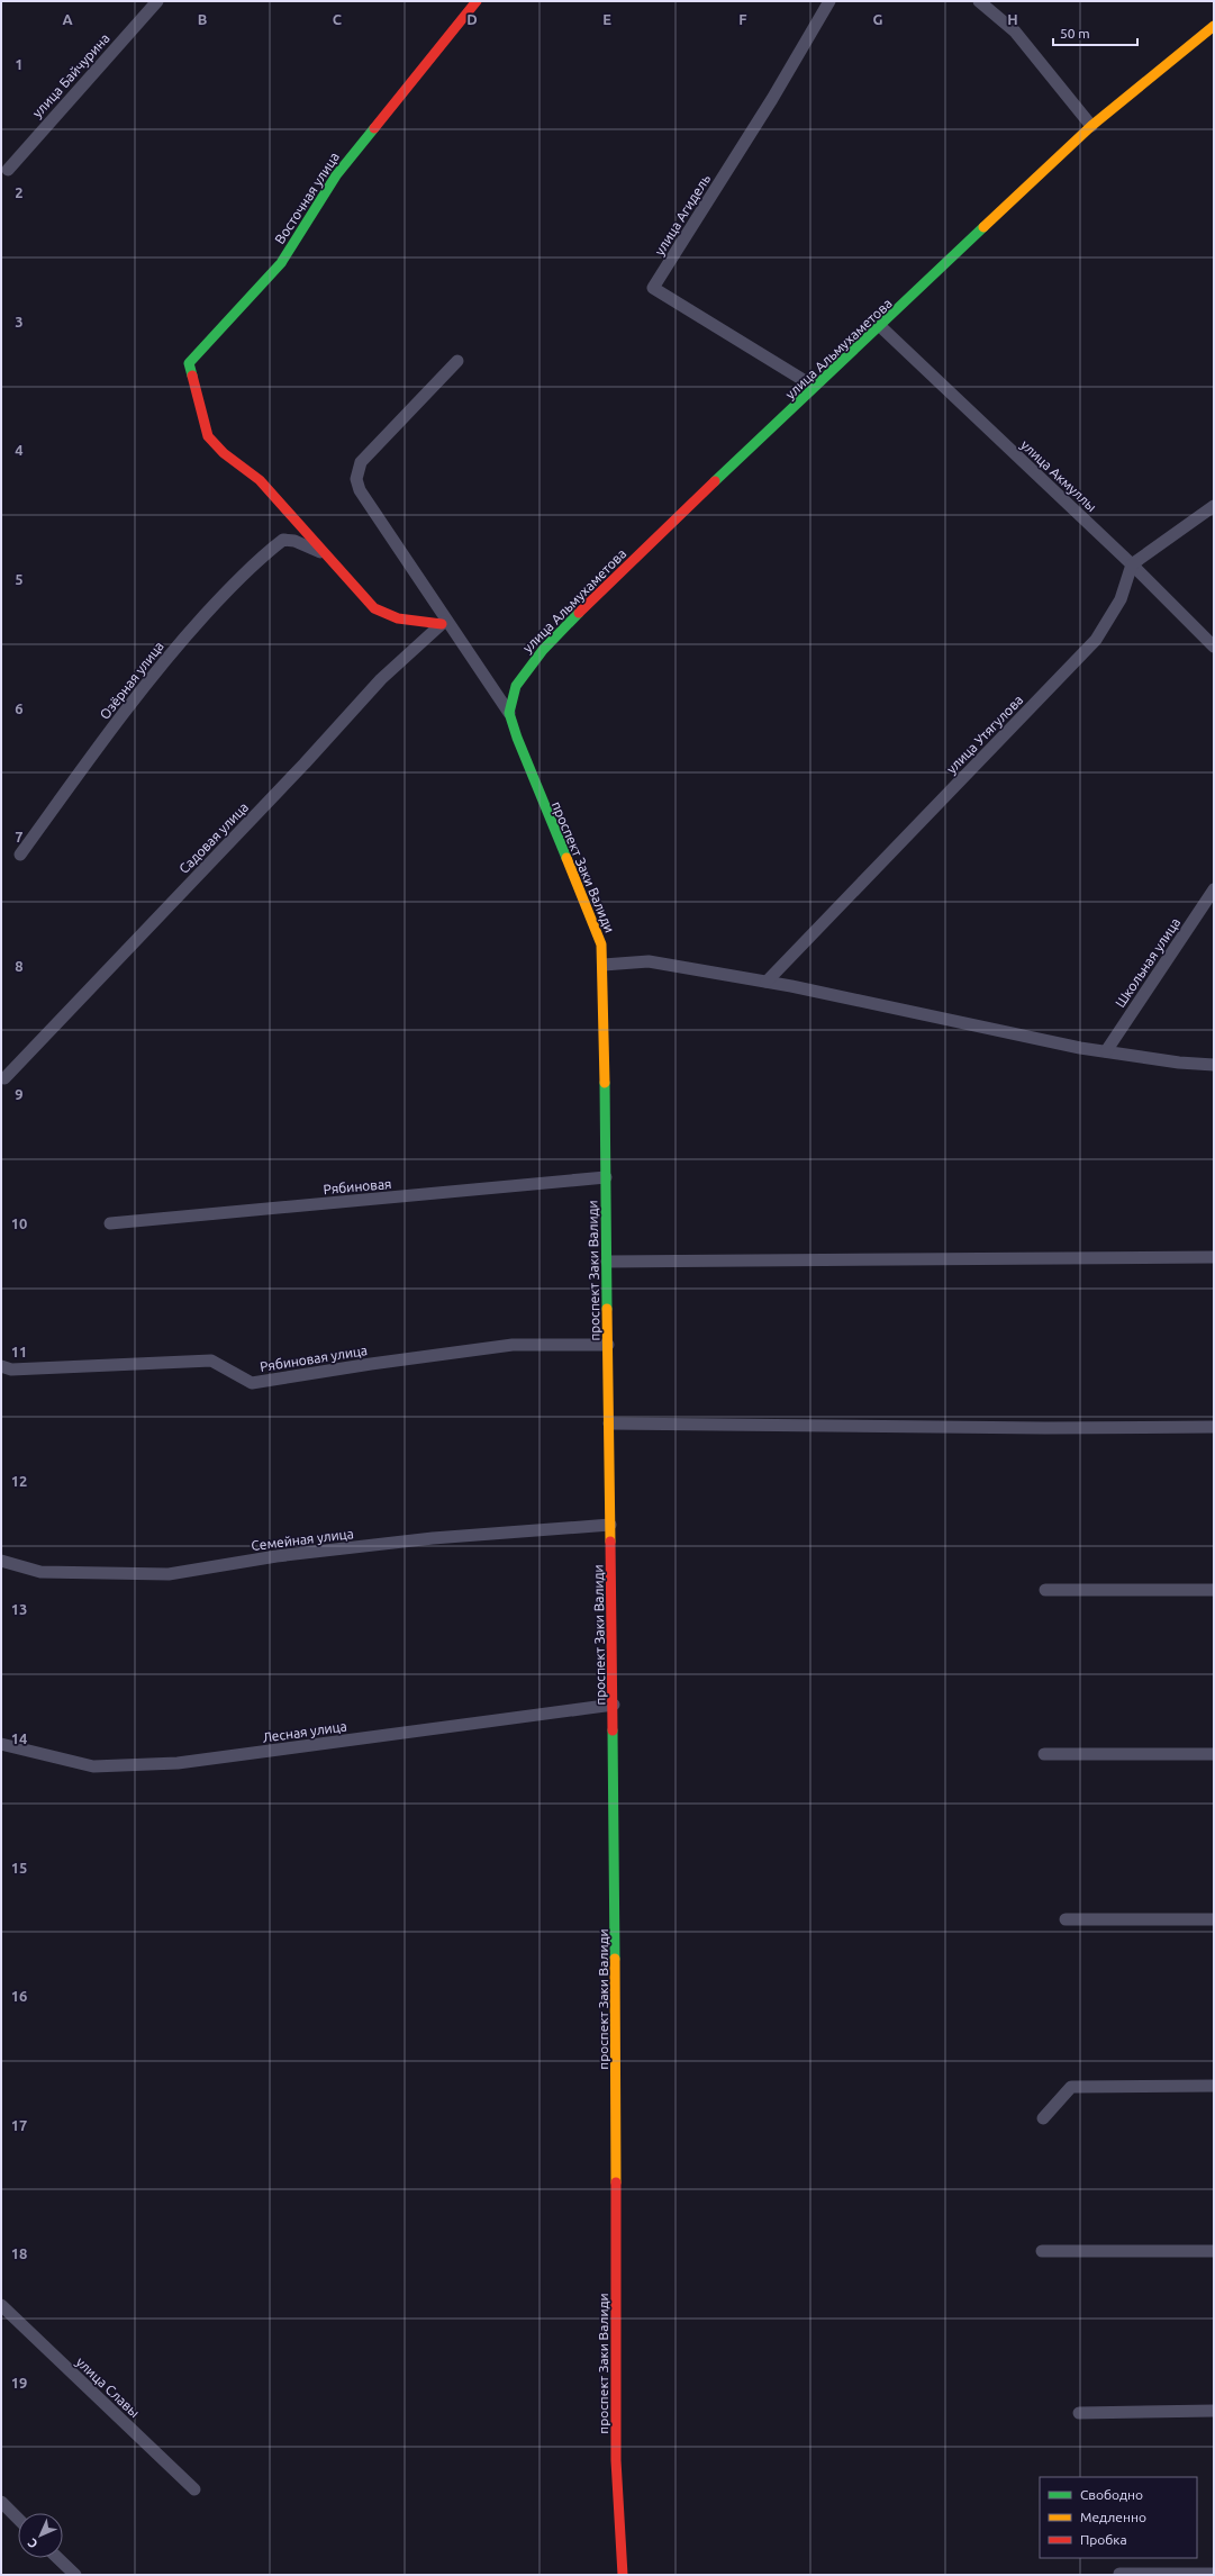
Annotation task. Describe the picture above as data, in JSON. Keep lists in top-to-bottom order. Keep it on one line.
{"streets":{"street":["улица Байчурина","Восточная улица","улица Агидель","улица Альмухаметова","улица Акмуллы","Озёрная улица","улица Утягулова","Садовая улица","проспект Заки Валиди","Школьная улица","Рябиновая","Рябиновая улица","Семейная улица","Лесная улица","улица Славы"]},"crossings":[["Восточная улица","Озёрная улица"],["улица Альмухаметова","улица Акмуллы"],["улица Альмухаметова","проспект Заки Валиди"],["улица Акмуллы","улица Утягулова"],["проспект Заки Валиди","Рябиновая"],["проспект Заки Валиди","Рябиновая улица"],["проспект Заки Валиди","Семейная улица"],["проспект Заки Валиди","Лесная улица"]],"legend":["Свободно","Медленно","Пробка"],"scale_bar":"50 m","north":"bottom left","grid":{"columns":["A","B","C","D","E","F","G","H"],"rows":["1","2","3","4","5","6","7","8","9","10","11","12","13","14","15","16","17","18","19"]}}
